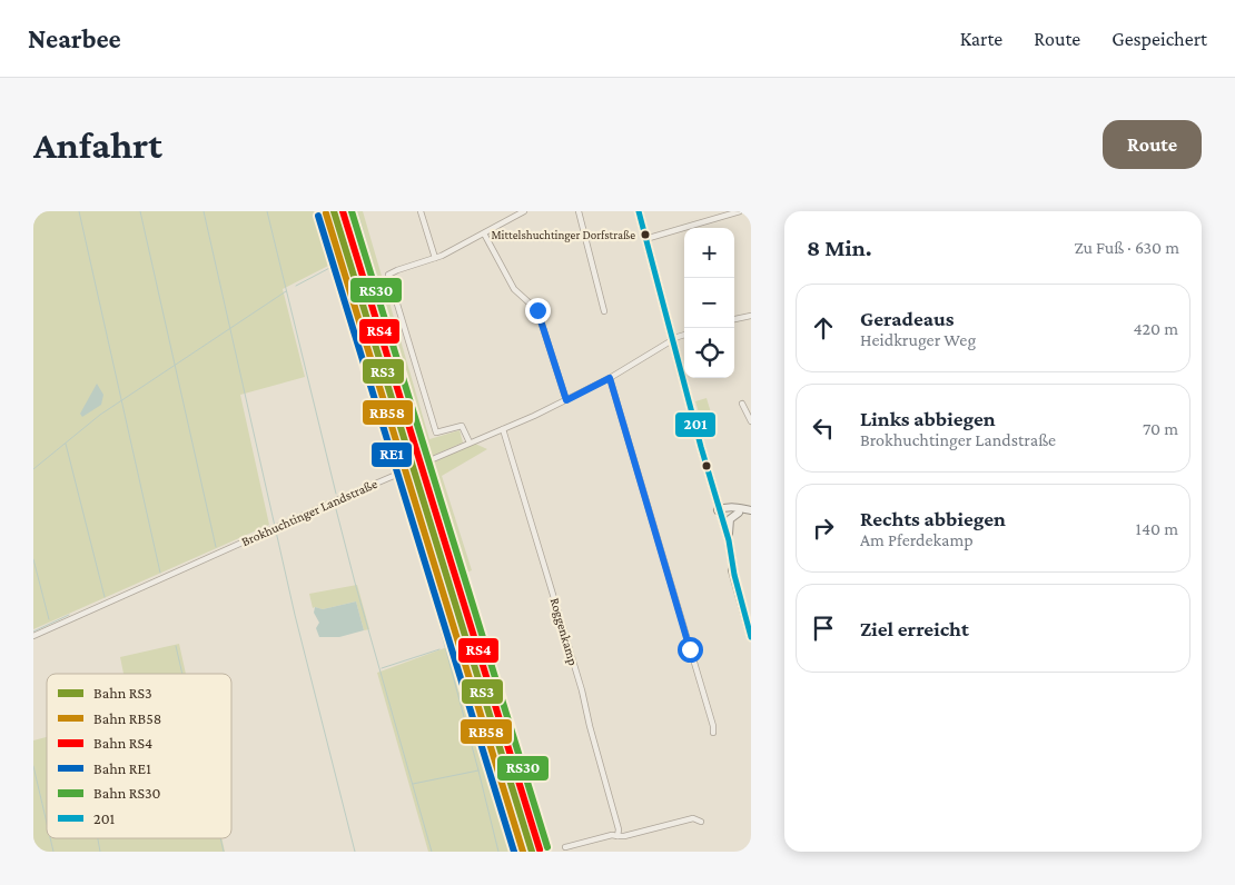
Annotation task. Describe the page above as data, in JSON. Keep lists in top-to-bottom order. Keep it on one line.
{"streets":{"street":["Brokhuchtinger Landstraße","Roggenkamp"]},"crossings":[["Brokhuchtinger Landstraße","Roggenkamp"]],"places":["Mittelshuchtinger Dorfstraße"],"lines":["rail line RS3","rail line RS4","rail line RS30","transit line 201","rail line RB58","rail line RE1"],"legend":["Bahn RS3","Bahn RB58","Bahn RS4","Bahn RE1","Bahn RS30","201"],"page":{"header":"Nearbee","nav":["Karte","Route","Gespeichert"],"buttons":"Route","title":"Anfahrt","heading":["8 Min.","Zu Fuß · 630 m"],"map_buttons":["+","−"],"list":[["Geradeaus","Heidkruger Weg","420 m"],["Links abbiegen","Brokhuchtinger Landstraße","70 m"],["Rechts abbiegen","Am Pferdekamp","140 m"],"Ziel erreicht"]}}
